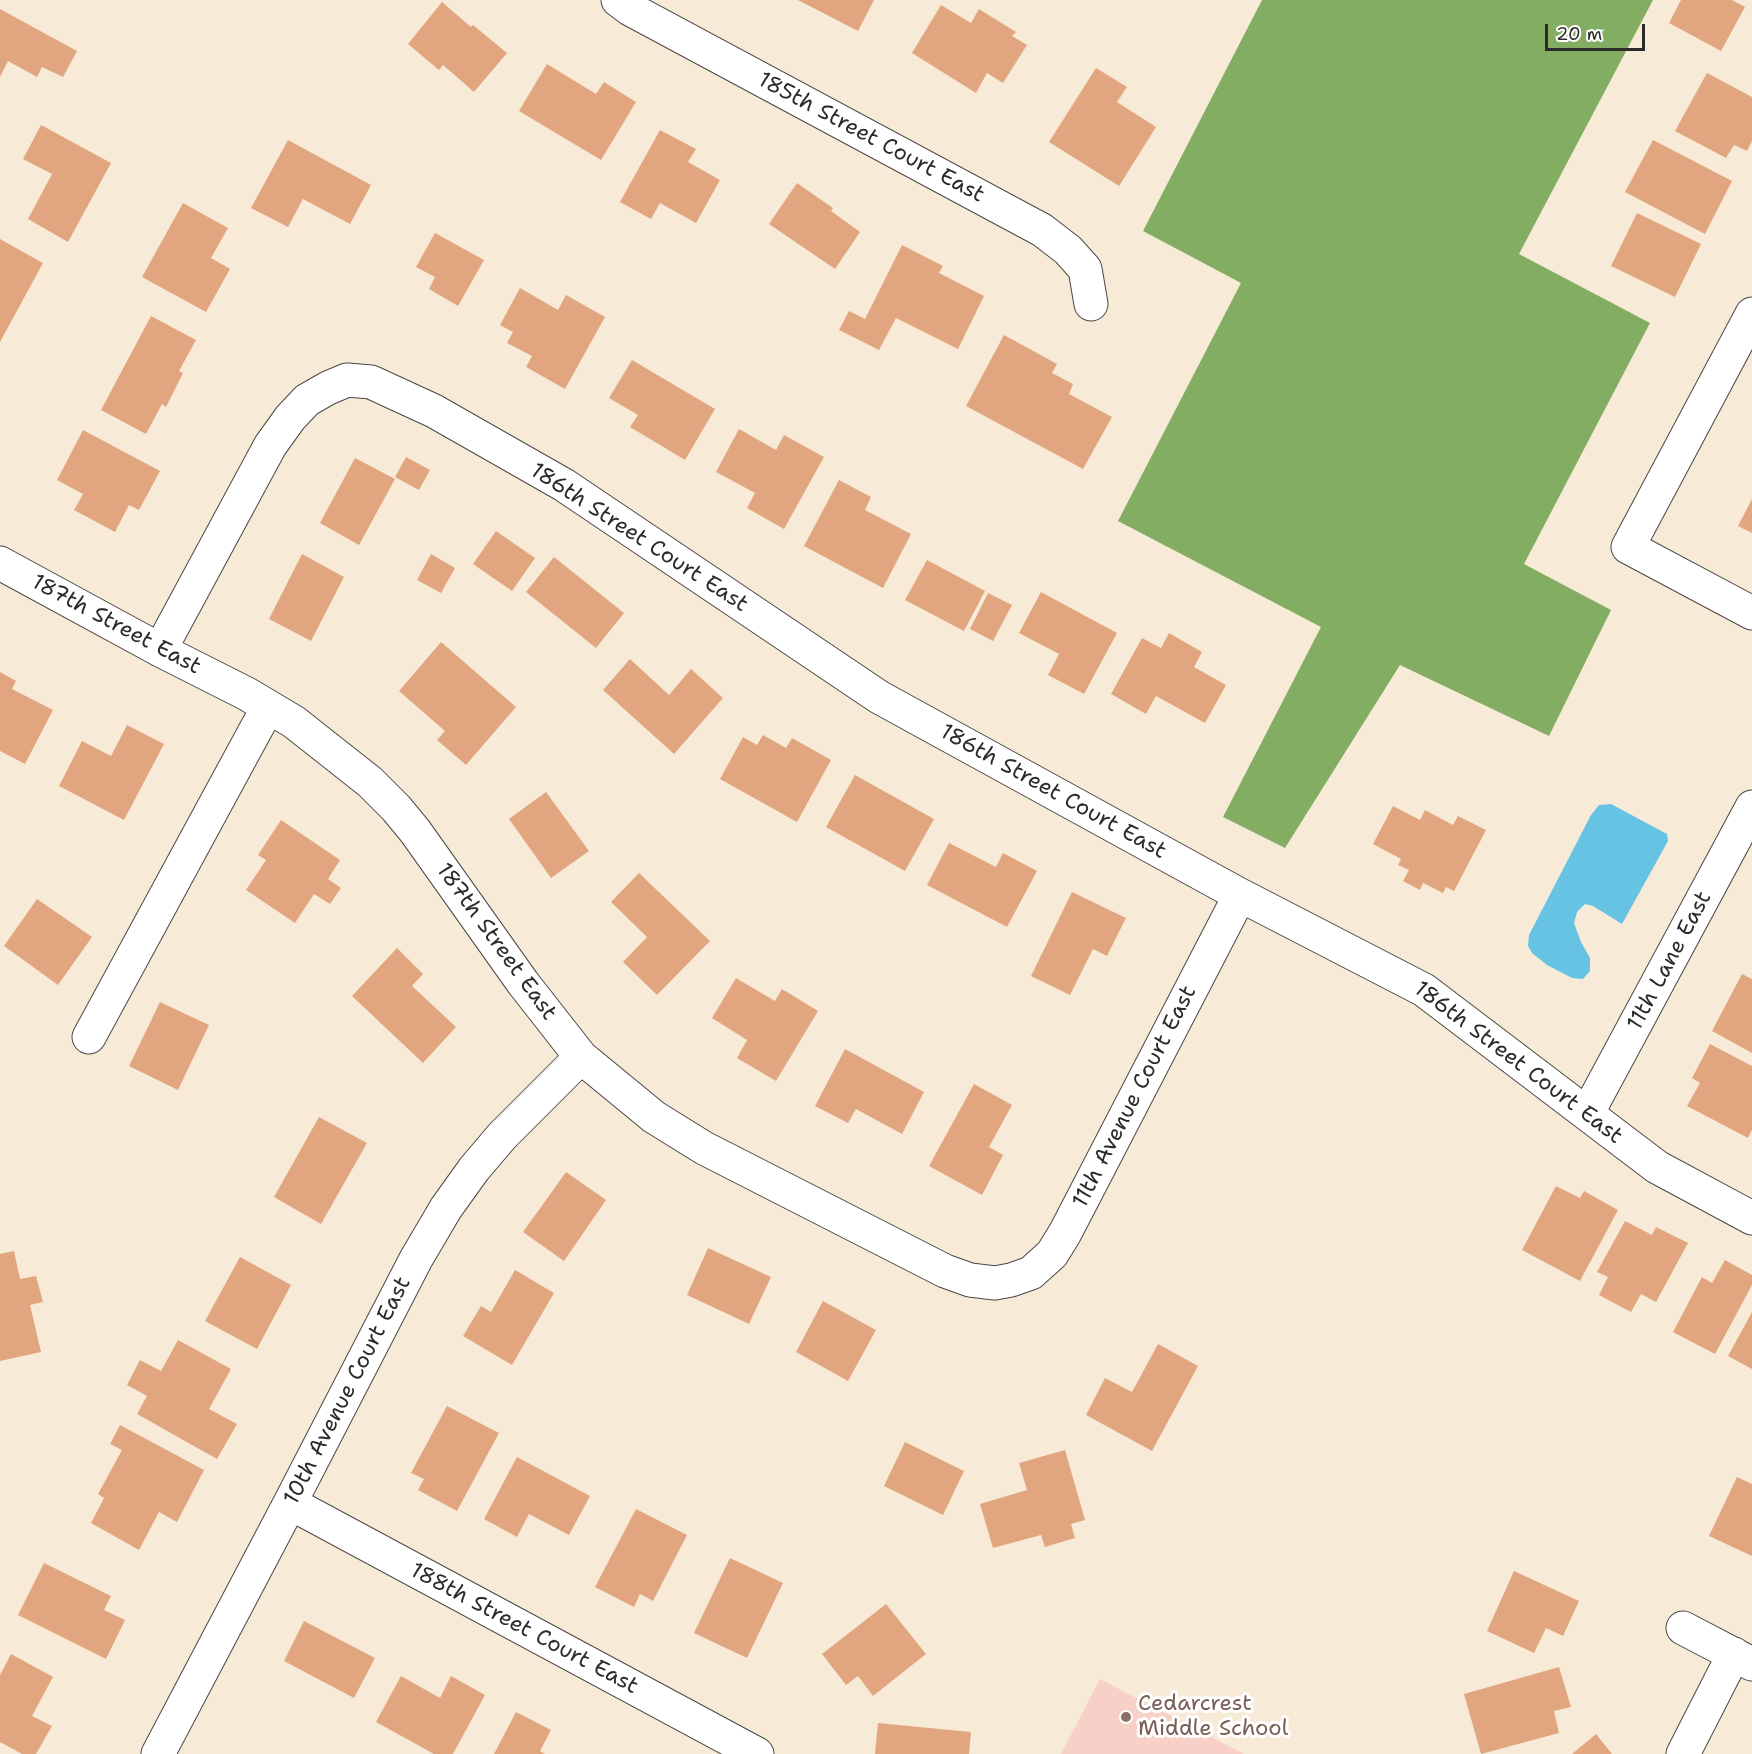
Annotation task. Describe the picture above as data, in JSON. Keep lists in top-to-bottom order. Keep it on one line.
{"streets":{"street":["185th Street Court East","186th Street Court East","187th Street East","11th Lane East","11th Avenue Court East","10th Avenue Court East","188th Street Court East"]},"crossings":[["186th Street Court East","187th Street East"],["186th Street Court East","11th Lane East"],["186th Street Court East","11th Avenue Court East"],["187th Street East","11th Avenue Court East"],["187th Street East","10th Avenue Court East"],["10th Avenue Court East","188th Street Court East"]],"places":["Cedarcrest Middle School"],"scale_bar":"20 m"}
